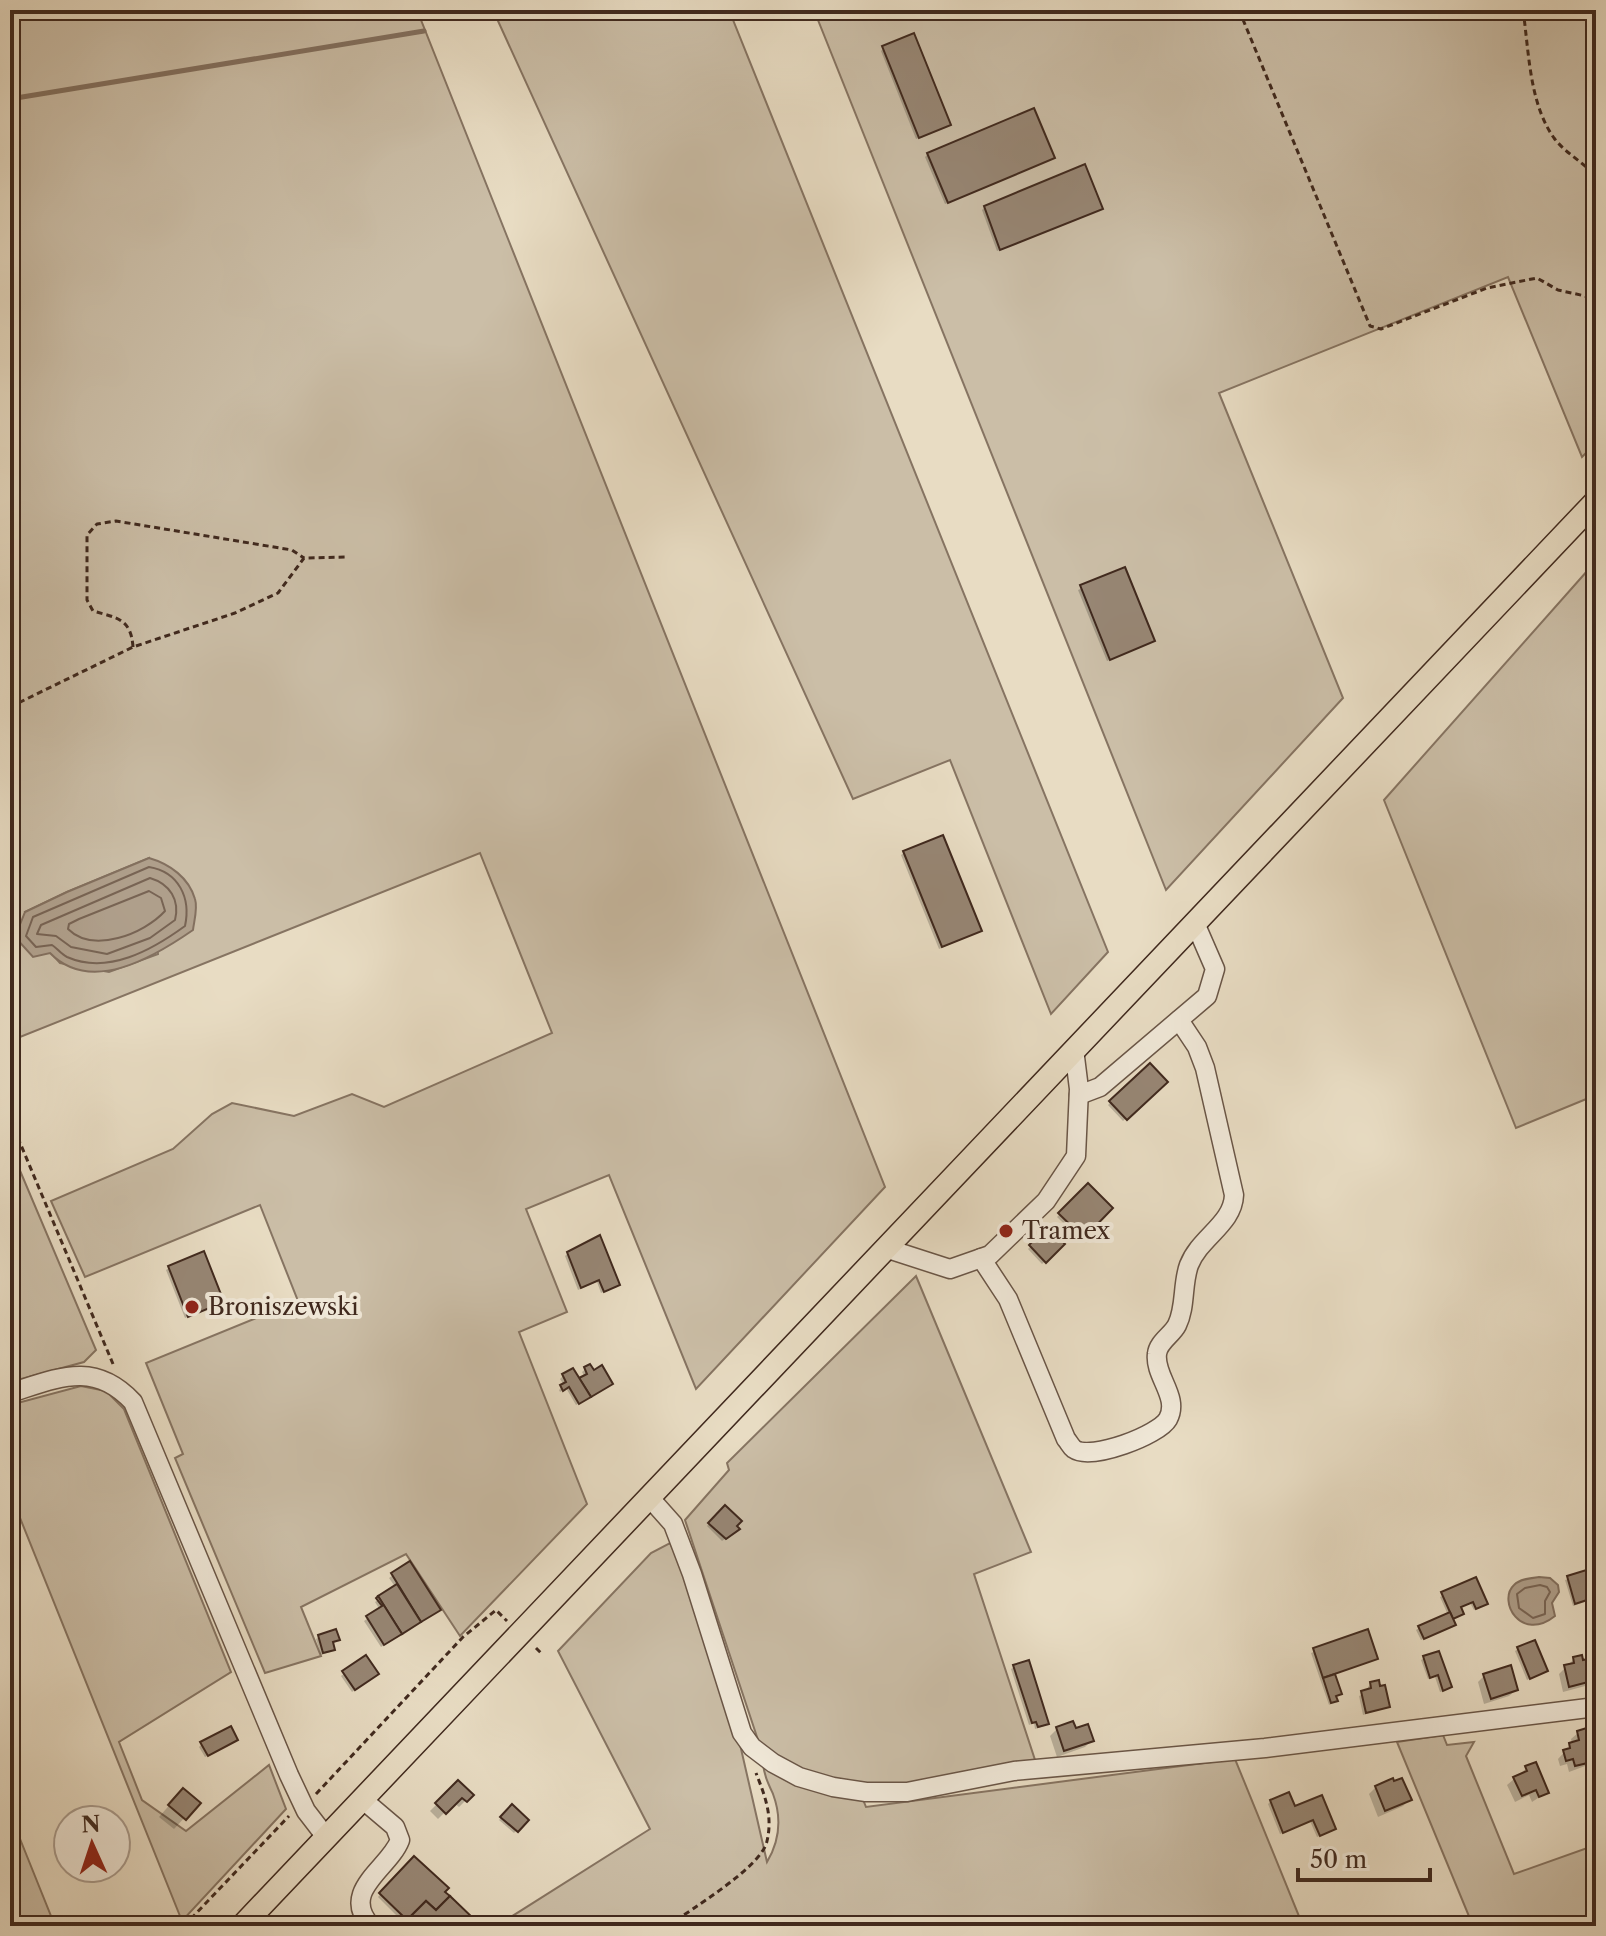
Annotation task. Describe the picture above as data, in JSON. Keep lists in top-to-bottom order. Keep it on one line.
{"places":["Tramex","Broniszewski"],"scale_bar":"50 m","north":"top"}
